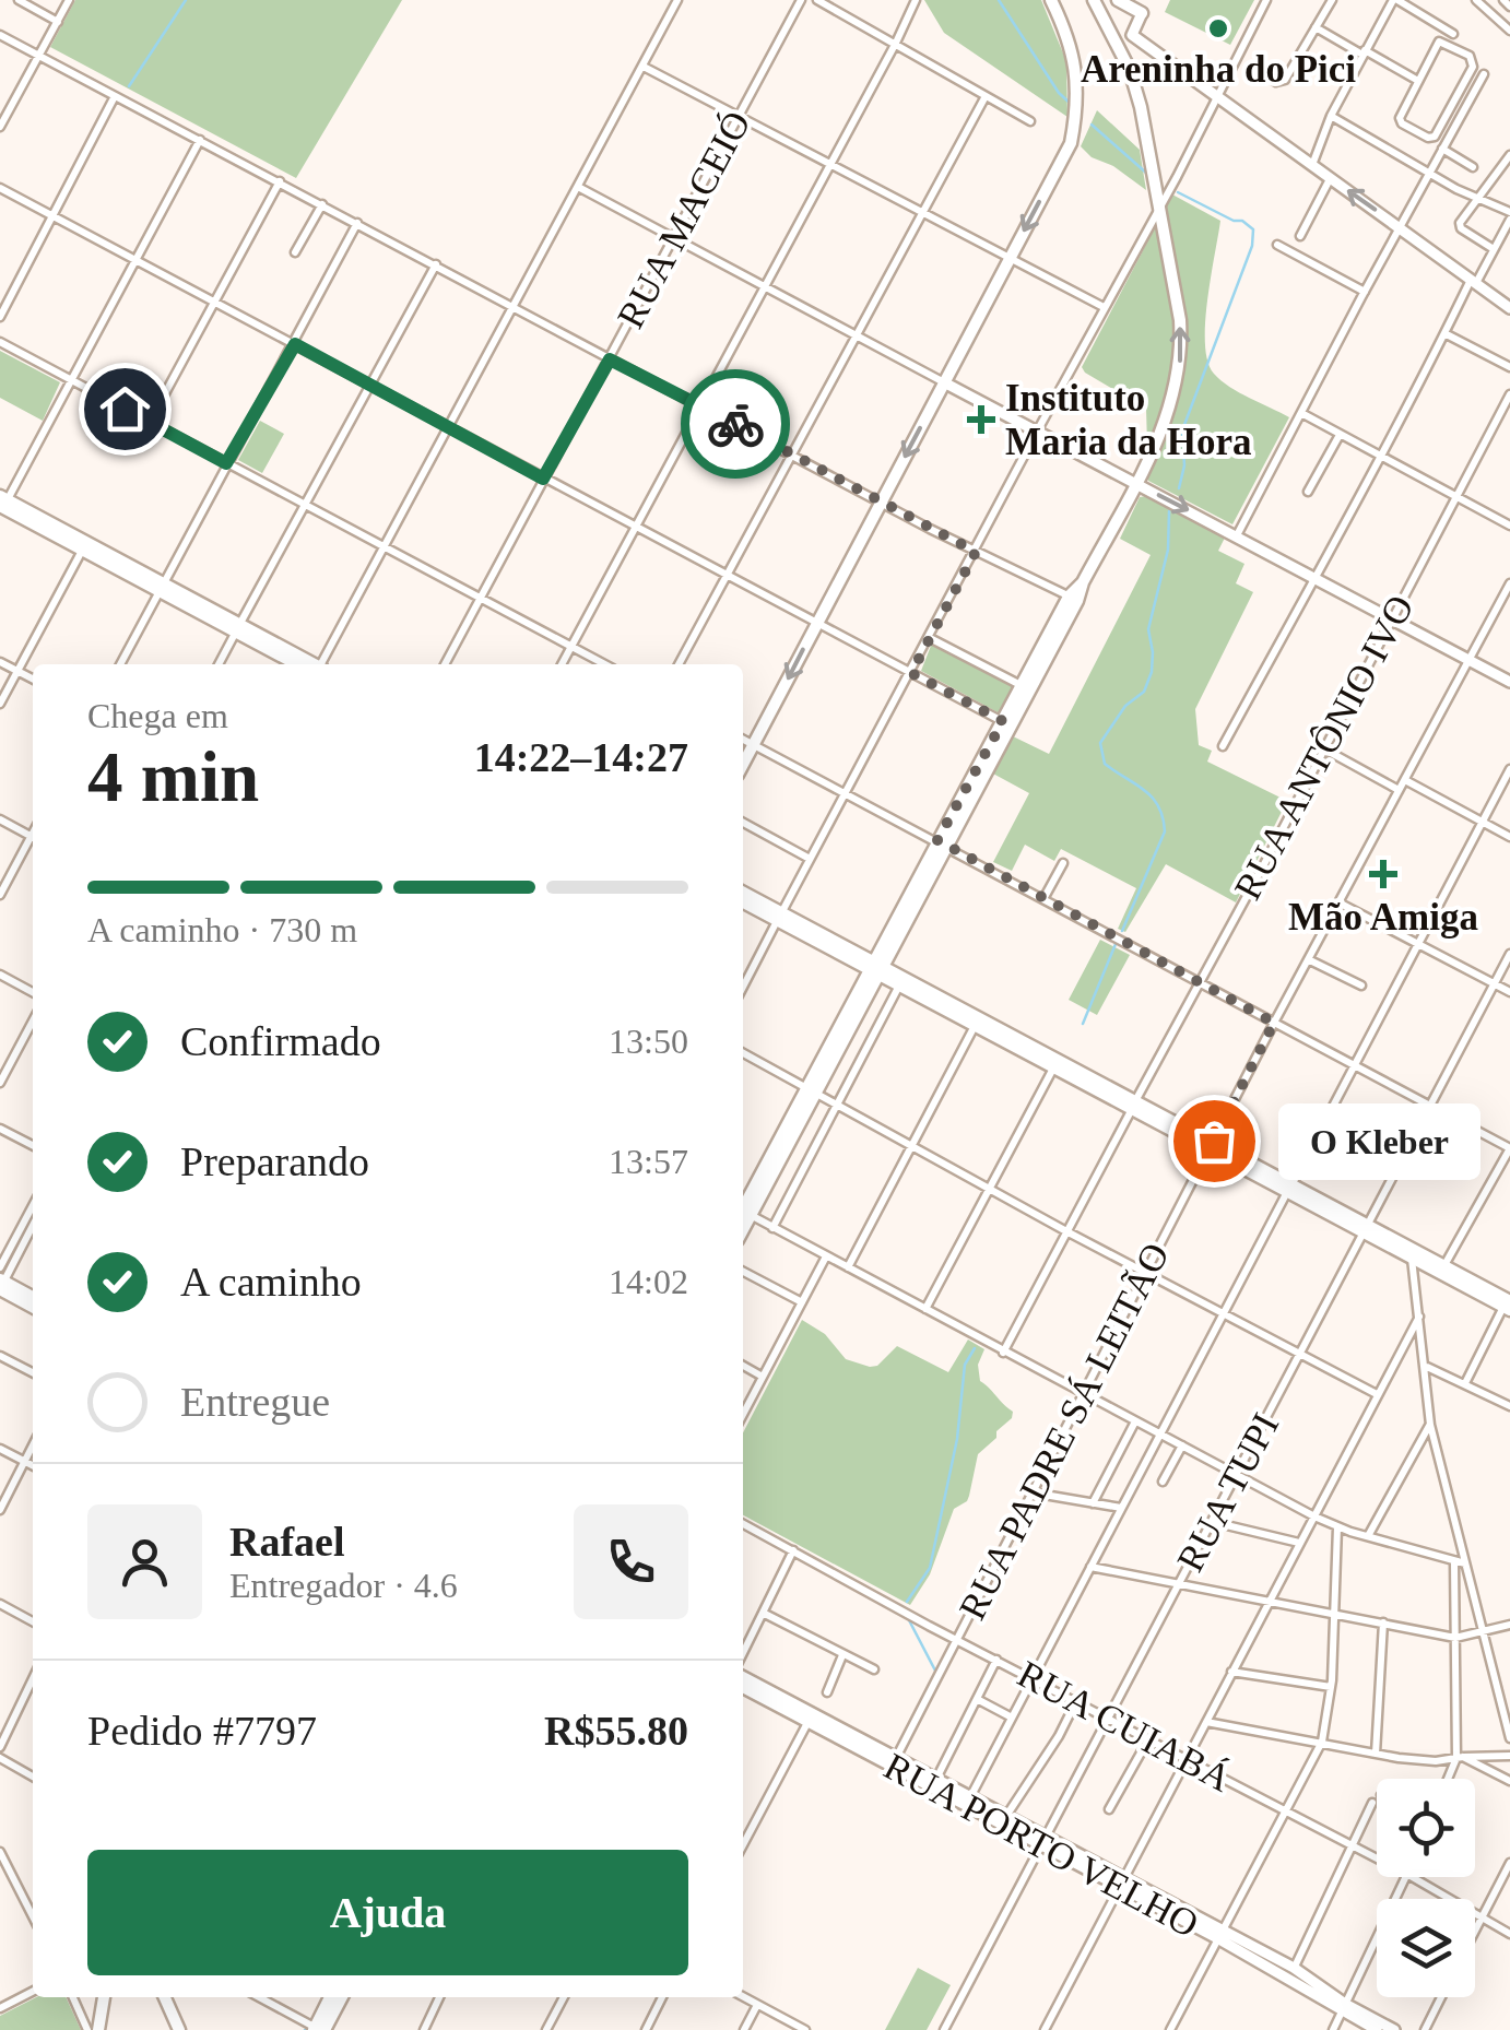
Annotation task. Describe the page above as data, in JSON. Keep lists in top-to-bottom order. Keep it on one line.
{"streets":{"main road":["RUA PORTO VELHO"],"street":["RUA MACEIÓ","RUA ANTÔNIO IVO","RUA PADRE SÁ LEITÃO","RUA TUPI","RUA CUIABÁ"]},"crossings":[["RUA PADRE SÁ LEITÃO","RUA CUIABÁ"],["RUA PADRE SÁ LEITÃO","RUA PORTO VELHO"],["RUA TUPI","RUA CUIABÁ"],["RUA TUPI","RUA PORTO VELHO"],["RUA CUIABÁ","RUA PORTO VELHO"]],"places":{"other":["Areninha do Pici","O Kleber"],"health":["Instituto Maria da Hora","Mão Amiga"]},"page":{"heading":["4 min","Chega em","14:22–14:27"],"panel":["Rafael","Entregador · 4.6","Pedido #7797","R$55.80"],"bar":"A caminho · 730 m","list":[["Confirmado","13:50"],["Preparando","13:57"],["A caminho","14:02"],"Entregue"],"bubble":"O Kleber","buttons":"Ajuda"}}
